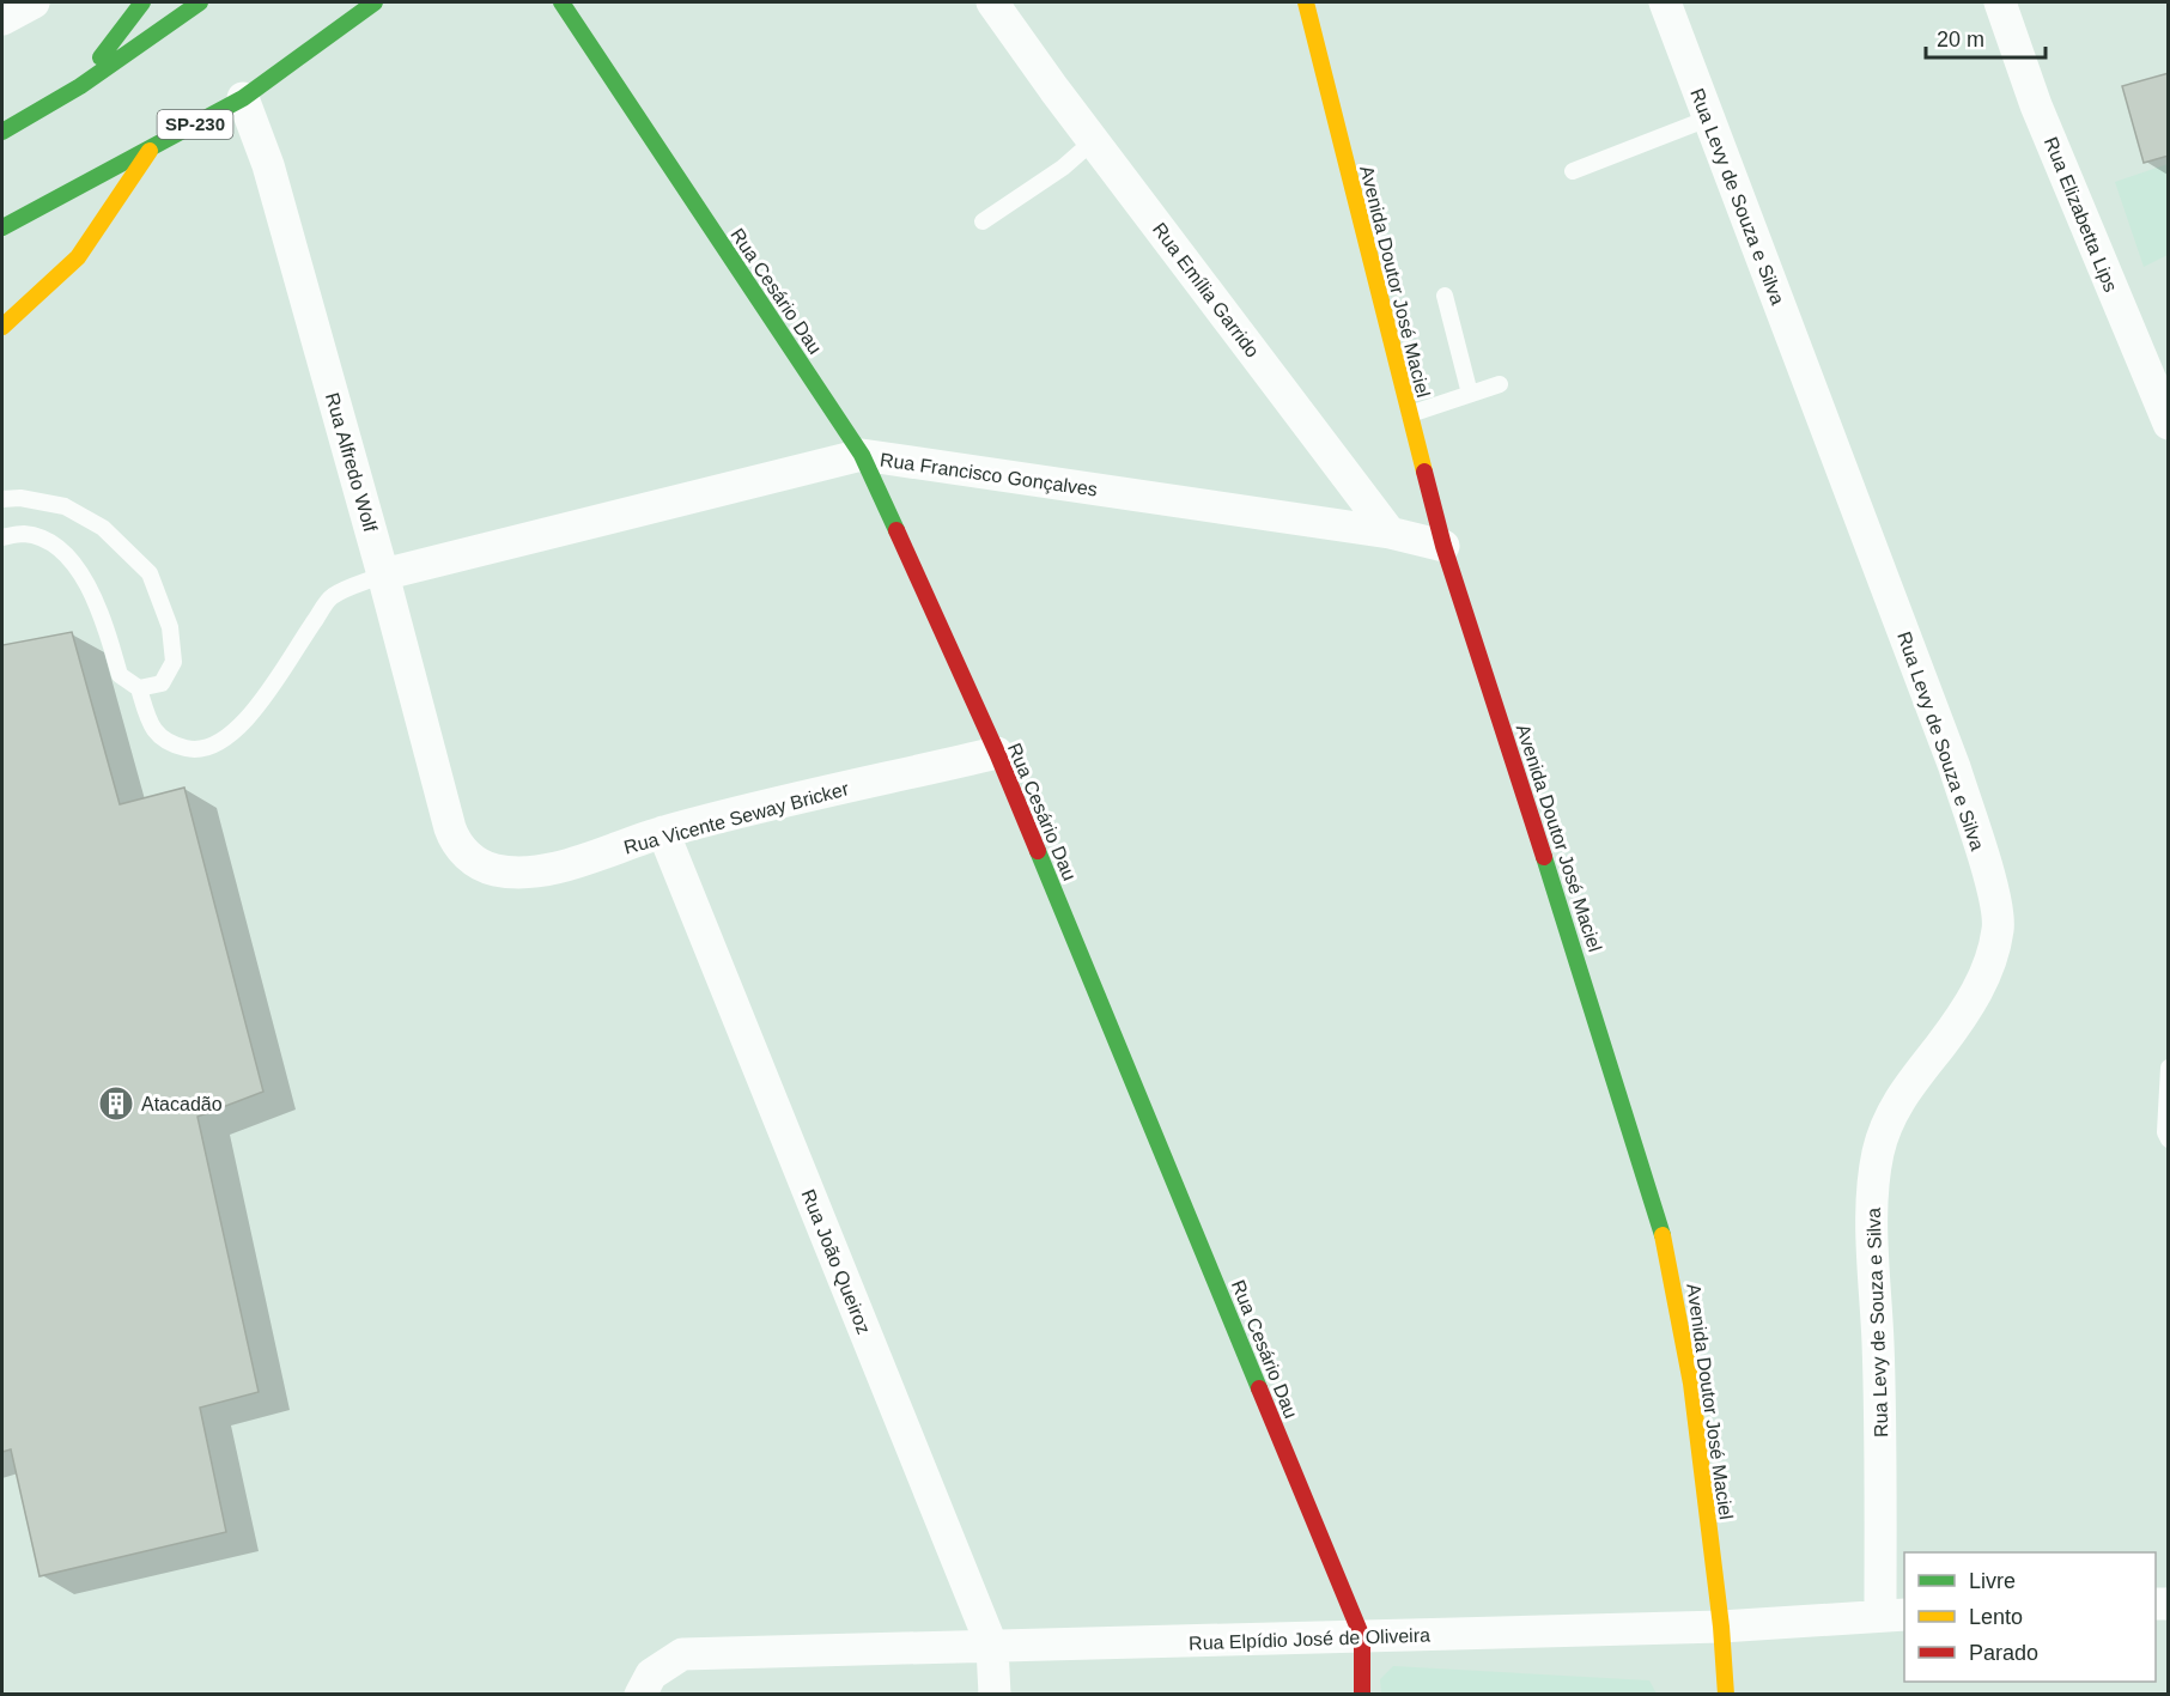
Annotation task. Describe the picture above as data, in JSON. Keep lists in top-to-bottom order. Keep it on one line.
{"streets":{"main road":["SP-230","Avenida Doutor José Maciel","Rua Cesário Dau"],"street":["Rua Levy de Souza e Silva","Rua Elizabetta Lips","Rua Emília Garrido","Rua Alfredo Wolf","Rua Francisco Gonçalves","Rua Vicente Seway Bricker","Rua João Queiroz","Rua Elpídio José de Oliveira"]},"crossings":[["SP-230","Rua Alfredo Wolf"],["Rua Levy de Souza e Silva","Rua Elpídio José de Oliveira"],["Avenida Doutor José Maciel","Rua Elpídio José de Oliveira"],["Rua Emília Garrido","Rua Francisco Gonçalves"],["Rua Cesário Dau","Rua Francisco Gonçalves"],["Rua Cesário Dau","Rua Vicente Seway Bricker"],["Rua Cesário Dau","Rua Elpídio José de Oliveira"],["Rua Alfredo Wolf","Rua Francisco Gonçalves"],["Rua Alfredo Wolf","Rua Vicente Seway Bricker"],["Rua Vicente Seway Bricker","Rua João Queiroz"],["Rua João Queiroz","Rua Elpídio José de Oliveira"]],"places":{"building":["Atacadão"]},"legend":["Livre","Lento","Parado"],"scale_bar":"20 m"}
